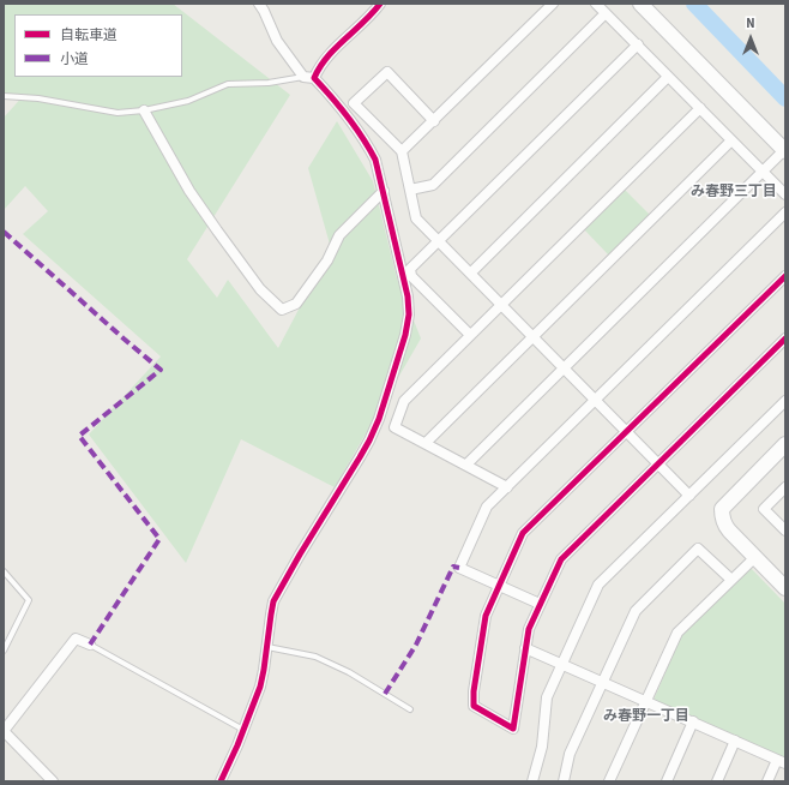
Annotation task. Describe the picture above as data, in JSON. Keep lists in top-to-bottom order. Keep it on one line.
{"districts":["み春野三丁目","み春野一丁目"],"legend":["自転車道","小道"],"north":"top"}
